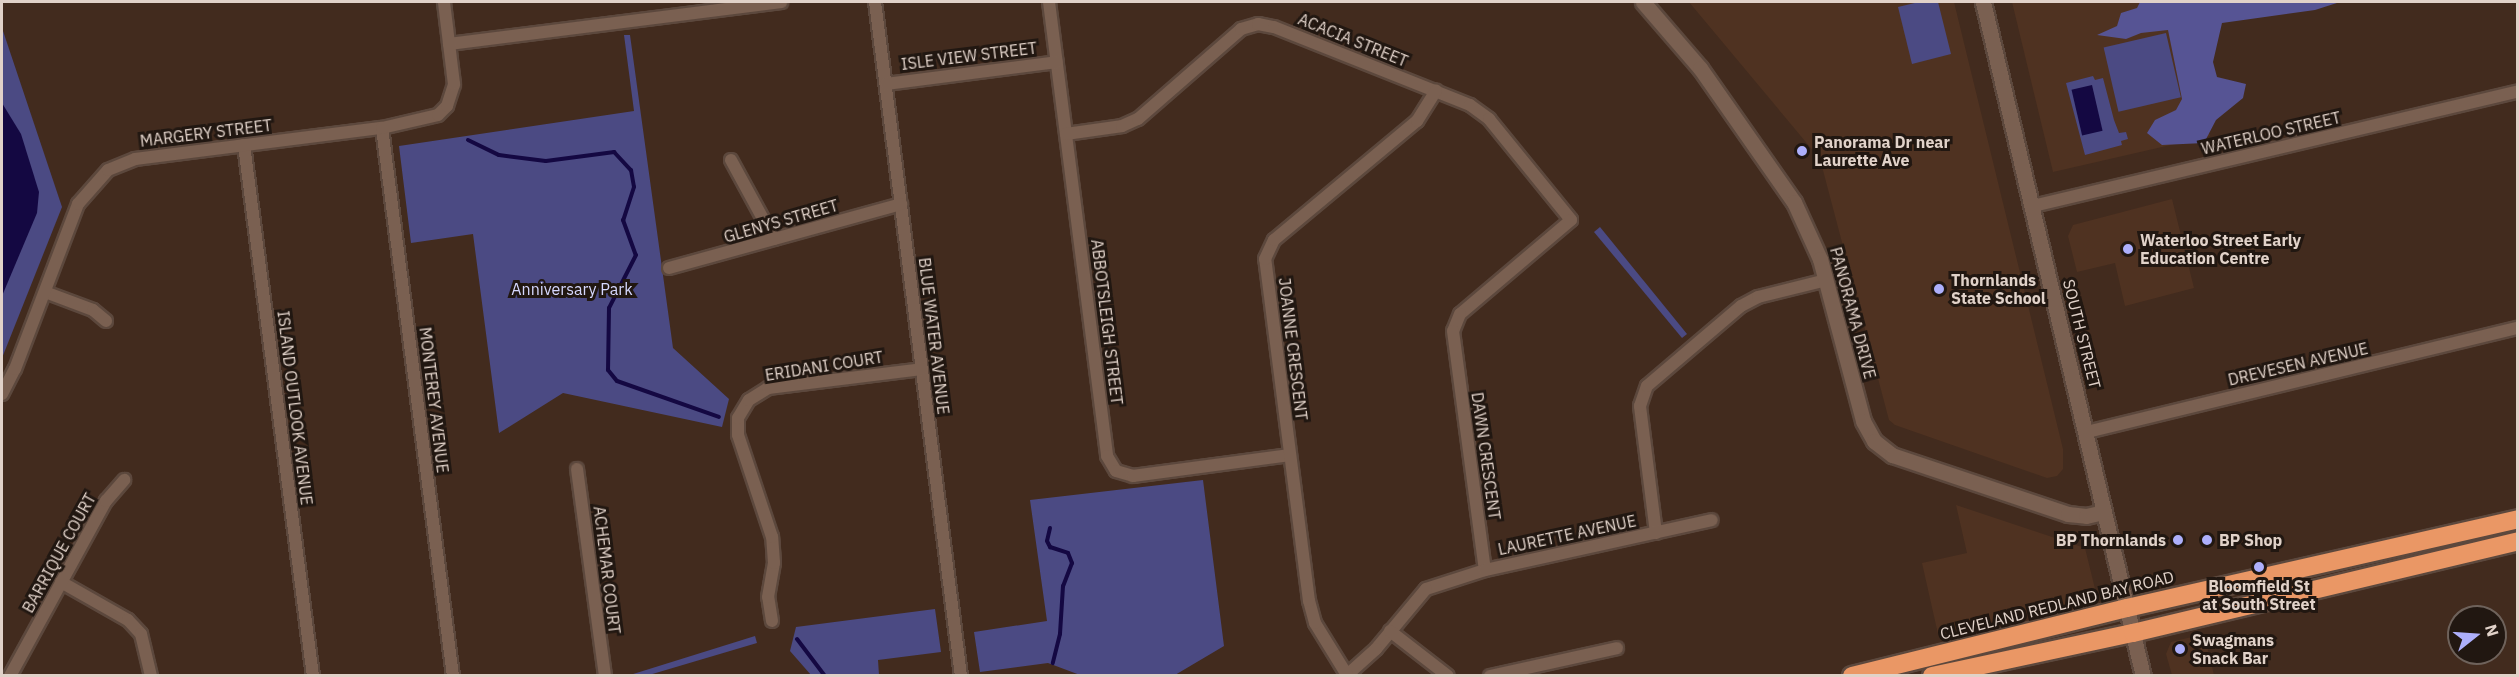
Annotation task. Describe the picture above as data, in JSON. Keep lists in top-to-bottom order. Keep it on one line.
{"streets":{"highway":["CLEVELAND REDLAND BAY ROAD"],"street":["ACACIA STREET","ISLE VIEW STREET","MARGERY STREET","WATERLOO STREET","GLENYS STREET","PANORAMA DRIVE","ABBOTSLEIGH STREET","SOUTH STREET","BLUE WATER AVENUE","JOANNE CRESCENT","DREVESEN AVENUE","ERIDANI COURT","MONTEREY AVENUE","ISLAND OUTLOOK AVENUE","DAWN CRESCENT","LAURETTE AVENUE","BARRIQUE COURT","ACHEMAR COURT"]},"crossings":[["ACACIA STREET","ABBOTSLEIGH STREET"],["ACACIA STREET","JOANNE CRESCENT"],["ACACIA STREET","DAWN CRESCENT"],["ISLE VIEW STREET","ABBOTSLEIGH STREET"],["ISLE VIEW STREET","BLUE WATER AVENUE"],["MARGERY STREET","MONTEREY AVENUE"],["MARGERY STREET","ISLAND OUTLOOK AVENUE"],["WATERLOO STREET","SOUTH STREET"],["GLENYS STREET","BLUE WATER AVENUE"],["PANORAMA DRIVE","SOUTH STREET"],["PANORAMA DRIVE","LAURETTE AVENUE"],["ABBOTSLEIGH STREET","JOANNE CRESCENT"],["SOUTH STREET","DREVESEN AVENUE"],["SOUTH STREET","CLEVELAND REDLAND BAY ROAD"],["BLUE WATER AVENUE","ERIDANI COURT"],["DAWN CRESCENT","LAURETTE AVENUE"]],"parks":["Anniversary Park"],"places":["Panorama Dr near Laurette Ave","Waterloo Street Early Education Centre","Thornlands State School","BP Thornlands","BP Shop","Bloomfield St at South Street","Swagmans Snack Bar"],"north":"right"}
